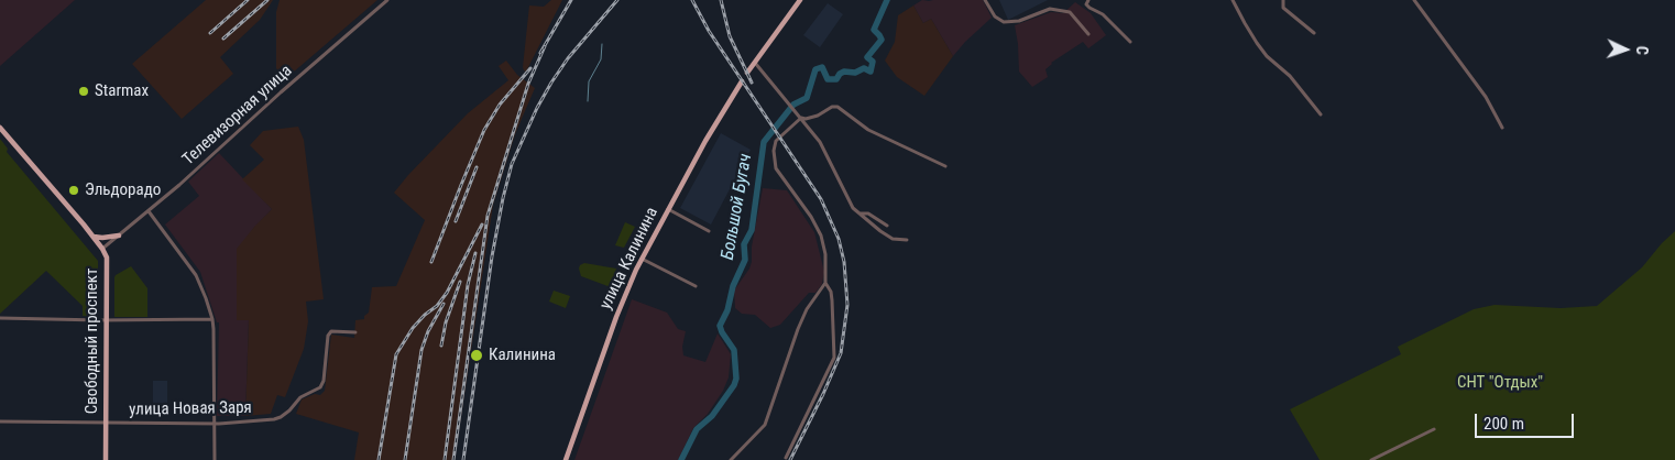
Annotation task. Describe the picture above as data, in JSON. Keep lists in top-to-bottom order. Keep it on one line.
{"streets":{"main road":["улица Калинина","Свободный проспект"],"street":["Телевизорная улица","улица Новая Заря"]},"crossings":[["Телевизорная улица","Свободный проспект"],["Свободный проспект","улица Новая Заря"]],"water":["Большой Бугач"],"parks":["СНТ \"Отдых\""],"places":["Starmax","Эльдорадо","Калинина"],"scale_bar":"200 m","north":"right"}
